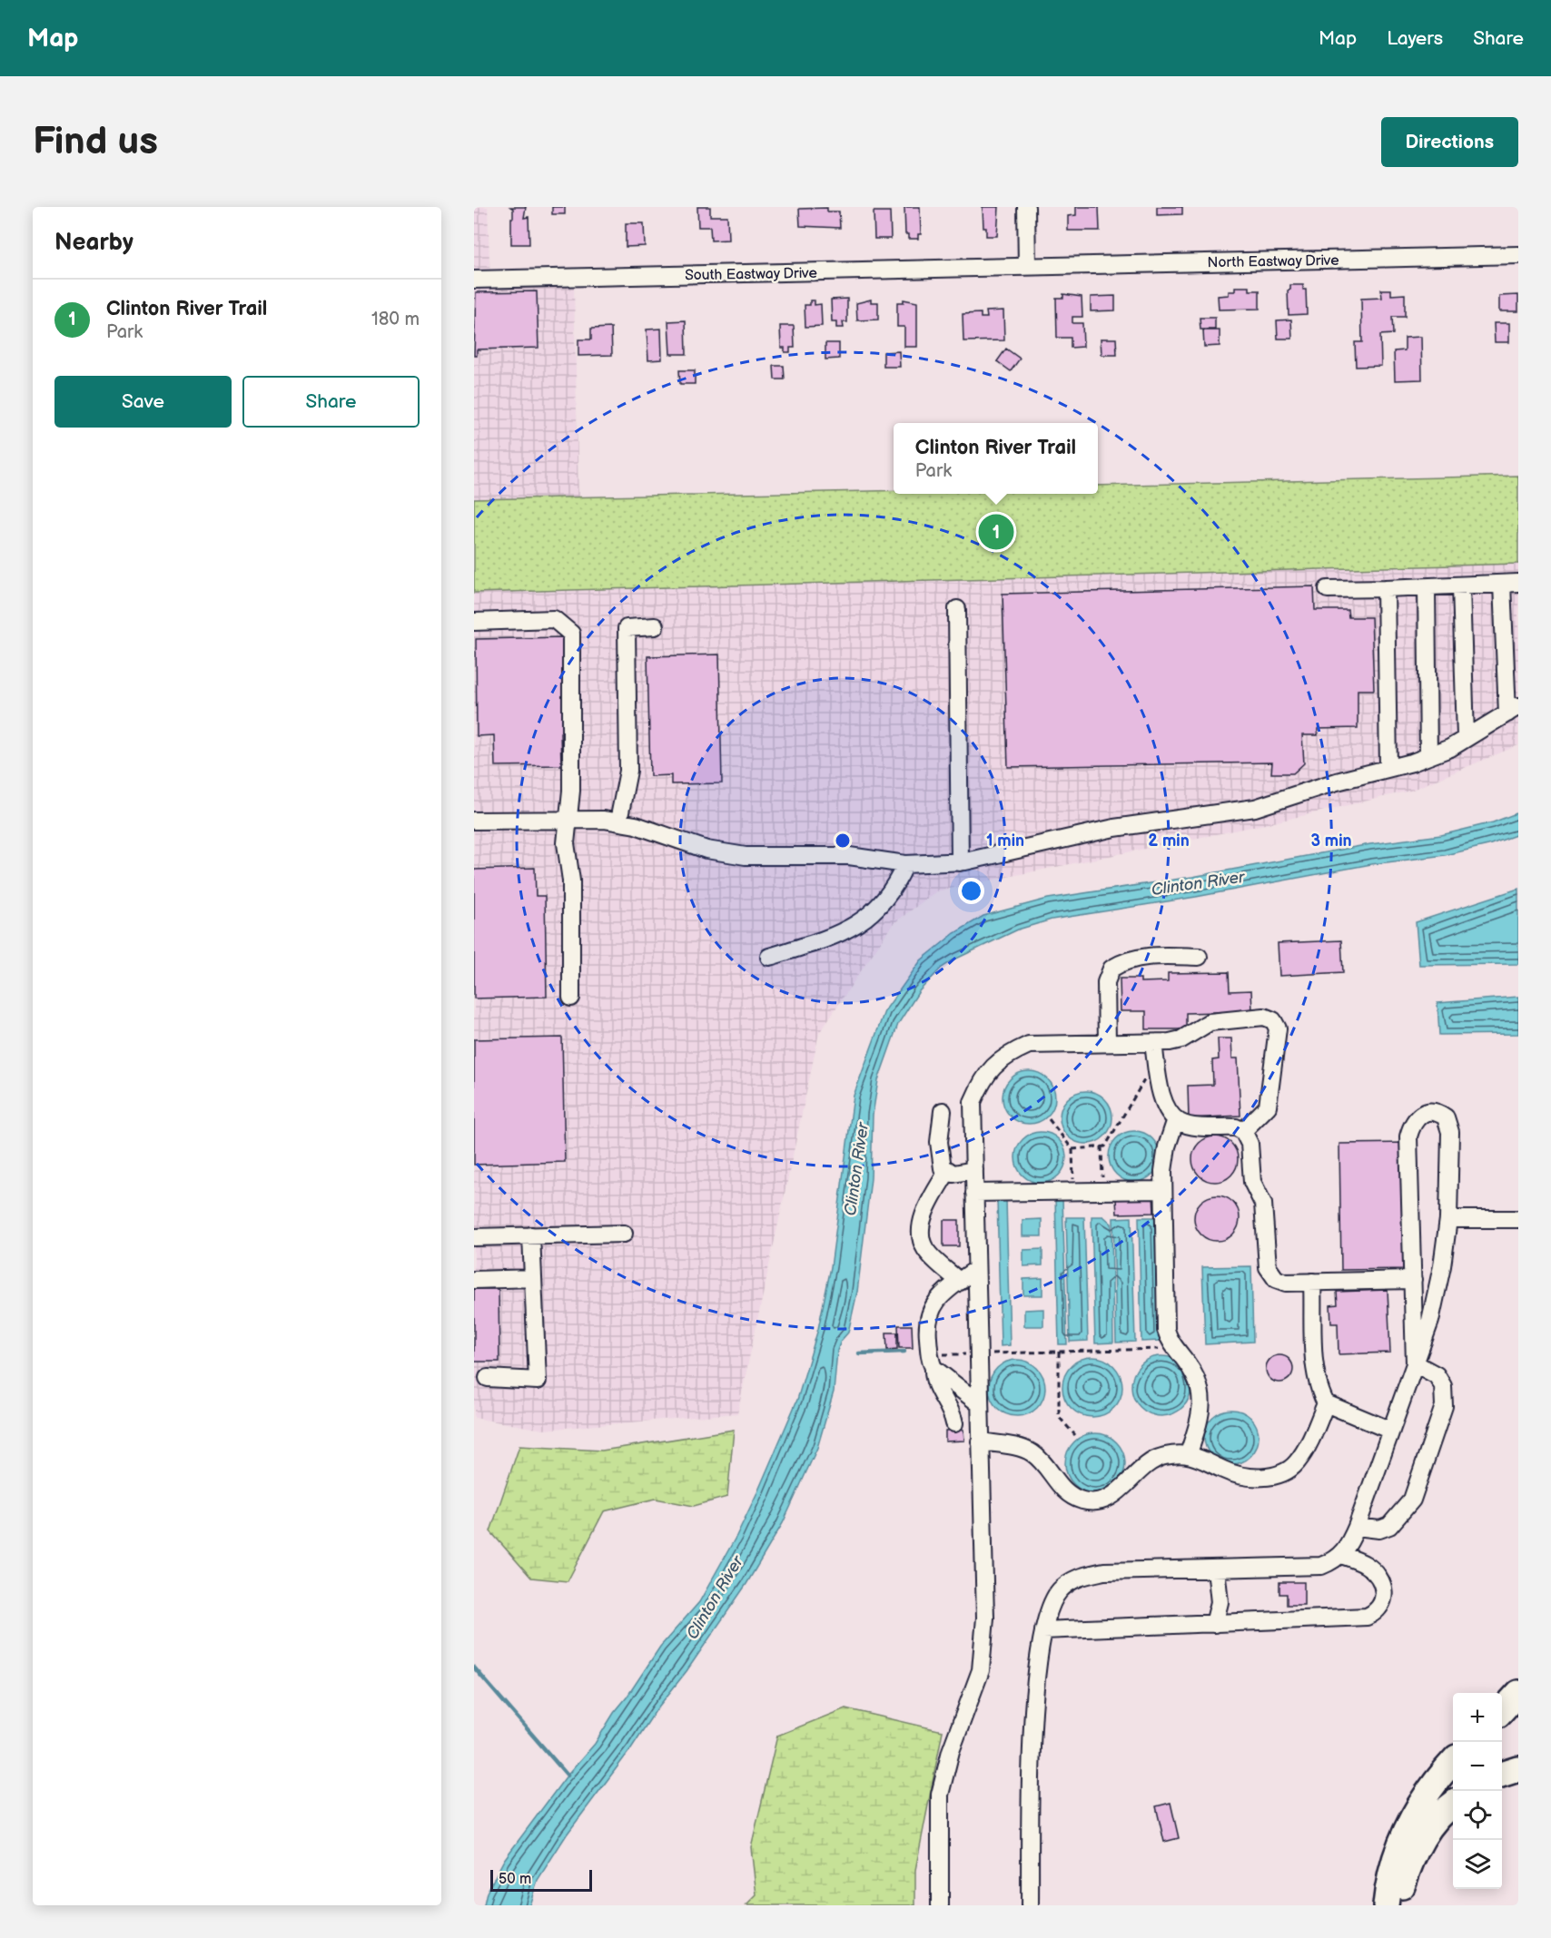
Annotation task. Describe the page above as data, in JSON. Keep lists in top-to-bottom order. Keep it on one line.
{"streets":{"street":["North Eastway Drive","South Eastway Drive"]},"crossings":[["North Eastway Drive","South Eastway Drive"]],"water":["Clinton River"],"scale_bar":"50 m","page":{"header":"Map","nav":["Map","Layers","Share"],"buttons":["Directions",["Save","Share"]],"title":"Find us","heading":"Nearby","list":[{"mark":"1","name":"Clinton River Trail","note":"Park","value":"180 m"}],"popup":["Clinton River Trail","Park"],"pins":"1","map_buttons":["+","−"],"scale":"50 m"},"rings":["1 min","2 min","3 min"]}
